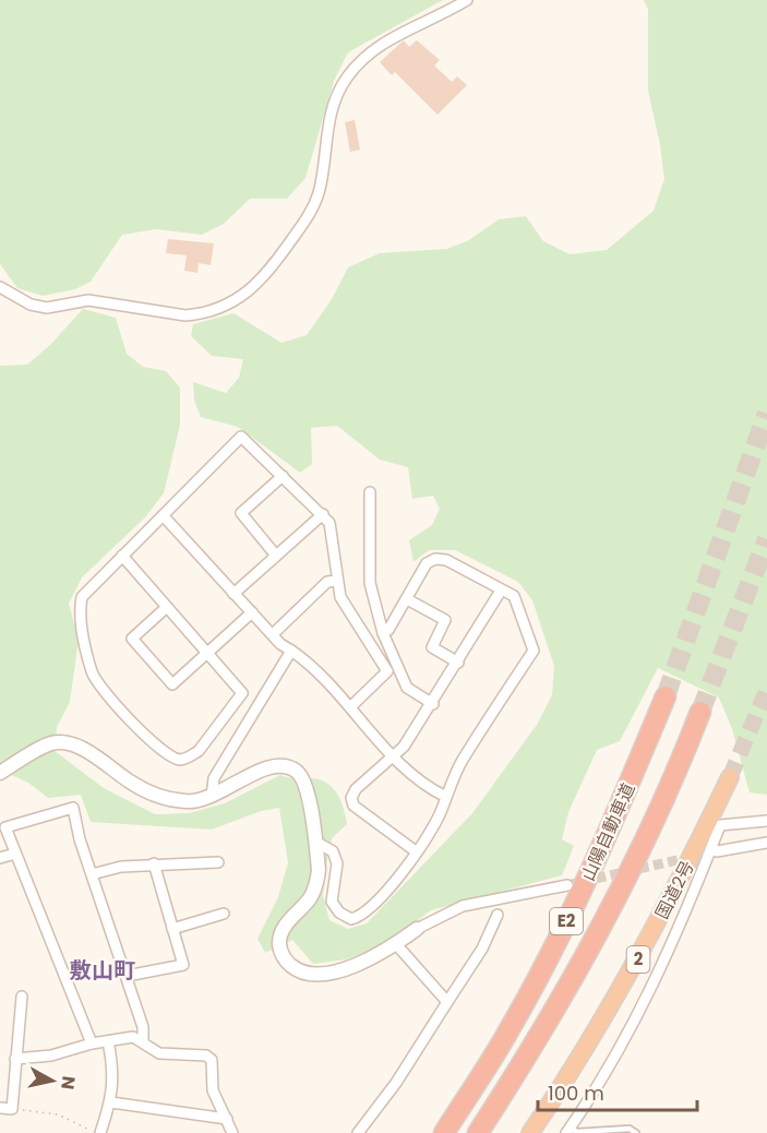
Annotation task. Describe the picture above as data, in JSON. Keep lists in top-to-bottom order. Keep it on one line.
{"streets":{"highway":["山陽自動車道","国道2号","E2","2"]},"districts":["敷山町"],"scale_bar":"100 m","north":"right"}
